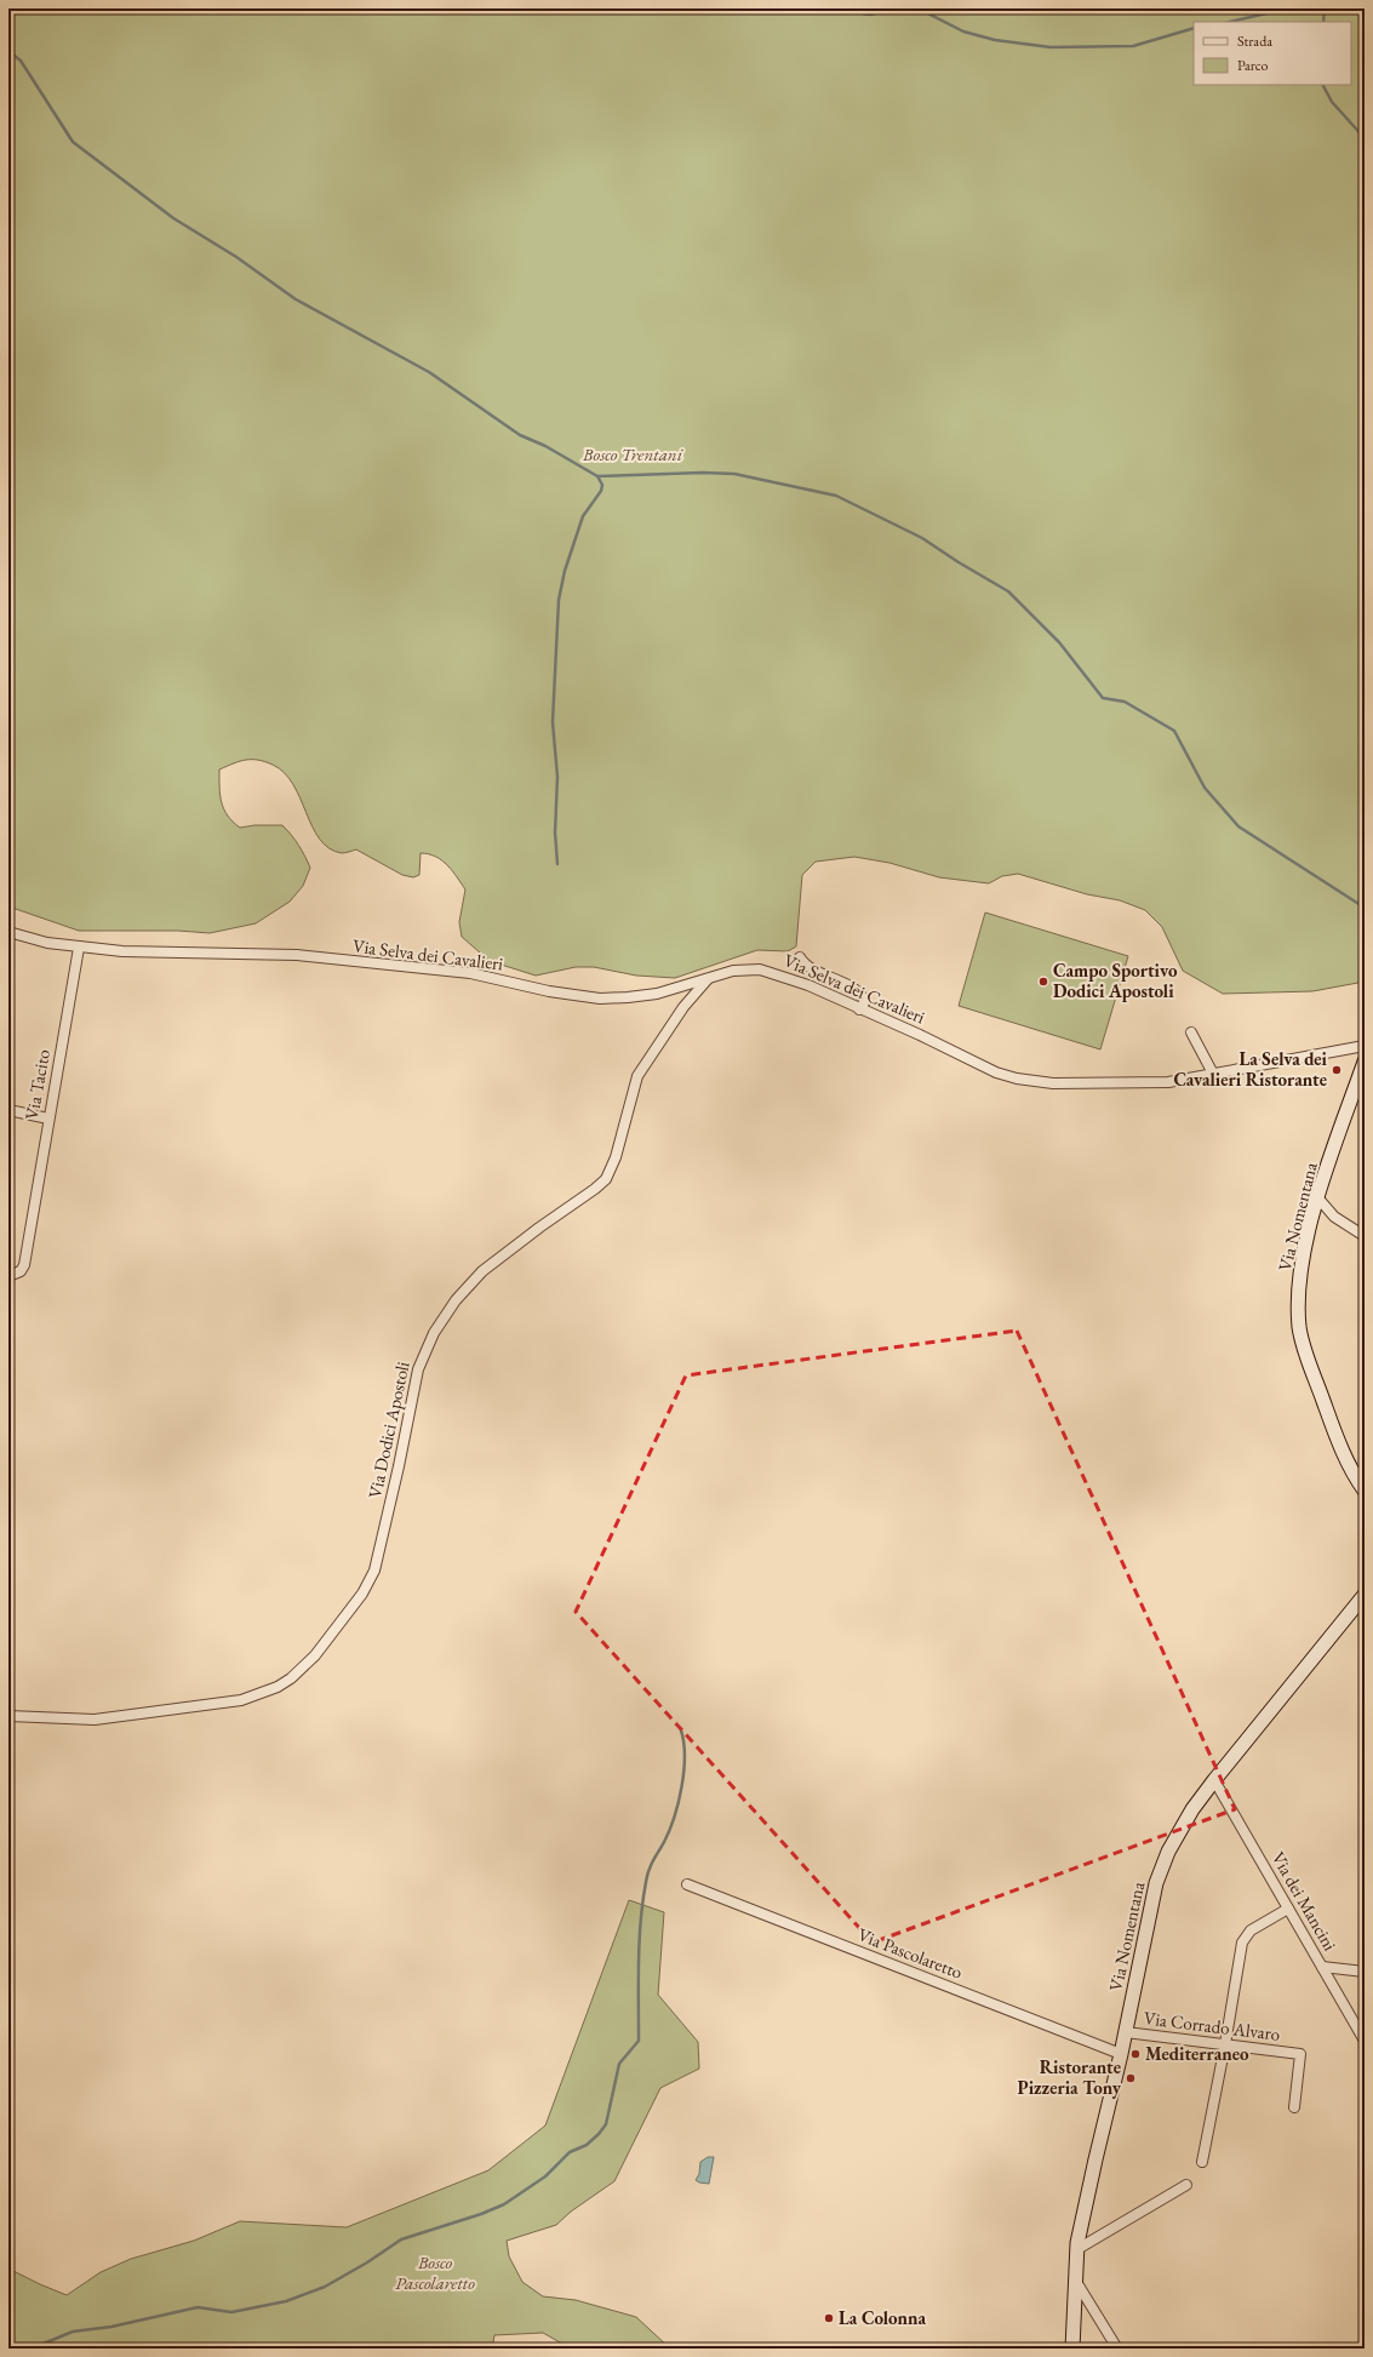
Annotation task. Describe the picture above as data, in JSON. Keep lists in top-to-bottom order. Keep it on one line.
{"streets":{"main road":["Via Nomentana"],"street":["Via Selva dei Cavalieri","Via Tacito","Via Dodici Apostoli","Via dei Mancini","Via Pascolaretto","Via Corrado Alvaro"]},"crossings":[["Via Selva dei Cavalieri","Via Tacito"],["Via Selva dei Cavalieri","Via Dodici Apostoli"],["Via Nomentana","Via dei Mancini"],["Via Nomentana","Via Pascolaretto"],["Via Nomentana","Via Corrado Alvaro"]],"parks":["Bosco Trentani","Bosco Pascolaretto"],"places":["Campo Sportivo Dodici Apostoli","La Selva dei Cavalieri Ristorante","Mediterraneo","Ristorante Pizzeria Tony","La Colonna"],"legend":["Strada","Parco"]}
